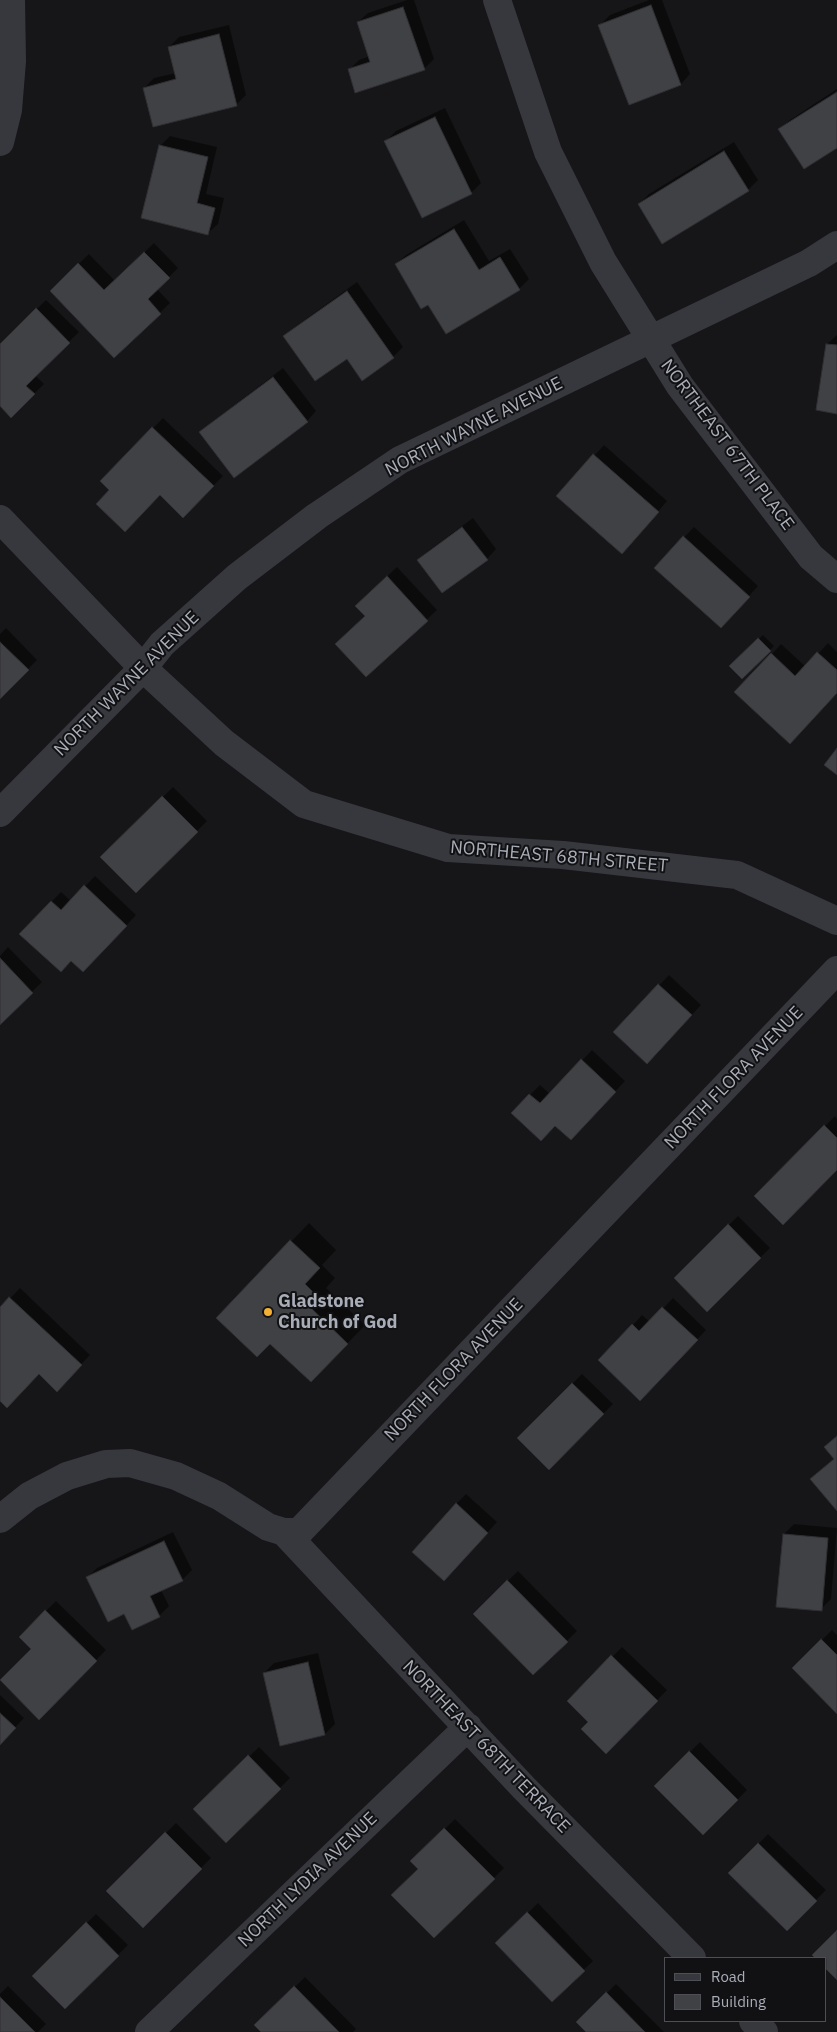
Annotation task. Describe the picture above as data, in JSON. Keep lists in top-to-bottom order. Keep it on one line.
{"streets":{"street":["NORTH WAYNE AVENUE","NORTHEAST 67TH PLACE","NORTHEAST 68TH STREET","NORTH FLORA AVENUE","NORTHEAST 68TH TERRACE","NORTH LYDIA AVENUE"]},"crossings":[["NORTH WAYNE AVENUE","NORTHEAST 67TH PLACE"],["NORTH WAYNE AVENUE","NORTHEAST 68TH STREET"],["NORTH FLORA AVENUE","NORTHEAST 68TH TERRACE"],["NORTHEAST 68TH TERRACE","NORTH LYDIA AVENUE"]],"places":["Gladstone Church of God"],"legend":["Road","Building"]}
